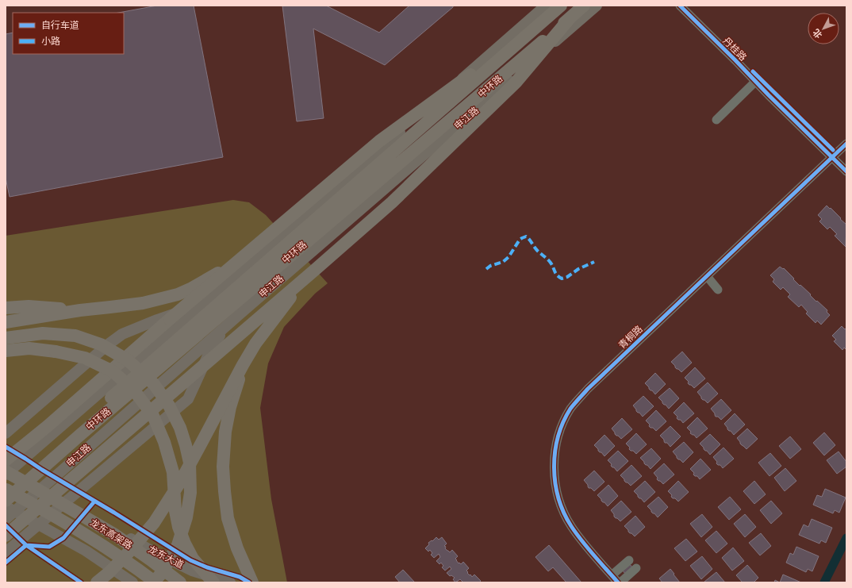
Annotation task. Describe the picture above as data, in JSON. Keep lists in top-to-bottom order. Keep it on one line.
{"streets":{"highway":["中环路","龙东高架路"],"main road":["申江路","龙东大道"],"street":["丹桂路","青桐路"]},"crossings":[["丹桂路","青桐路"],["中环路","龙东高架路"],["申江路","龙东大道"],["龙东高架路","龙东大道"]],"legend":["自行车道","小路"],"north":"bottom left"}
